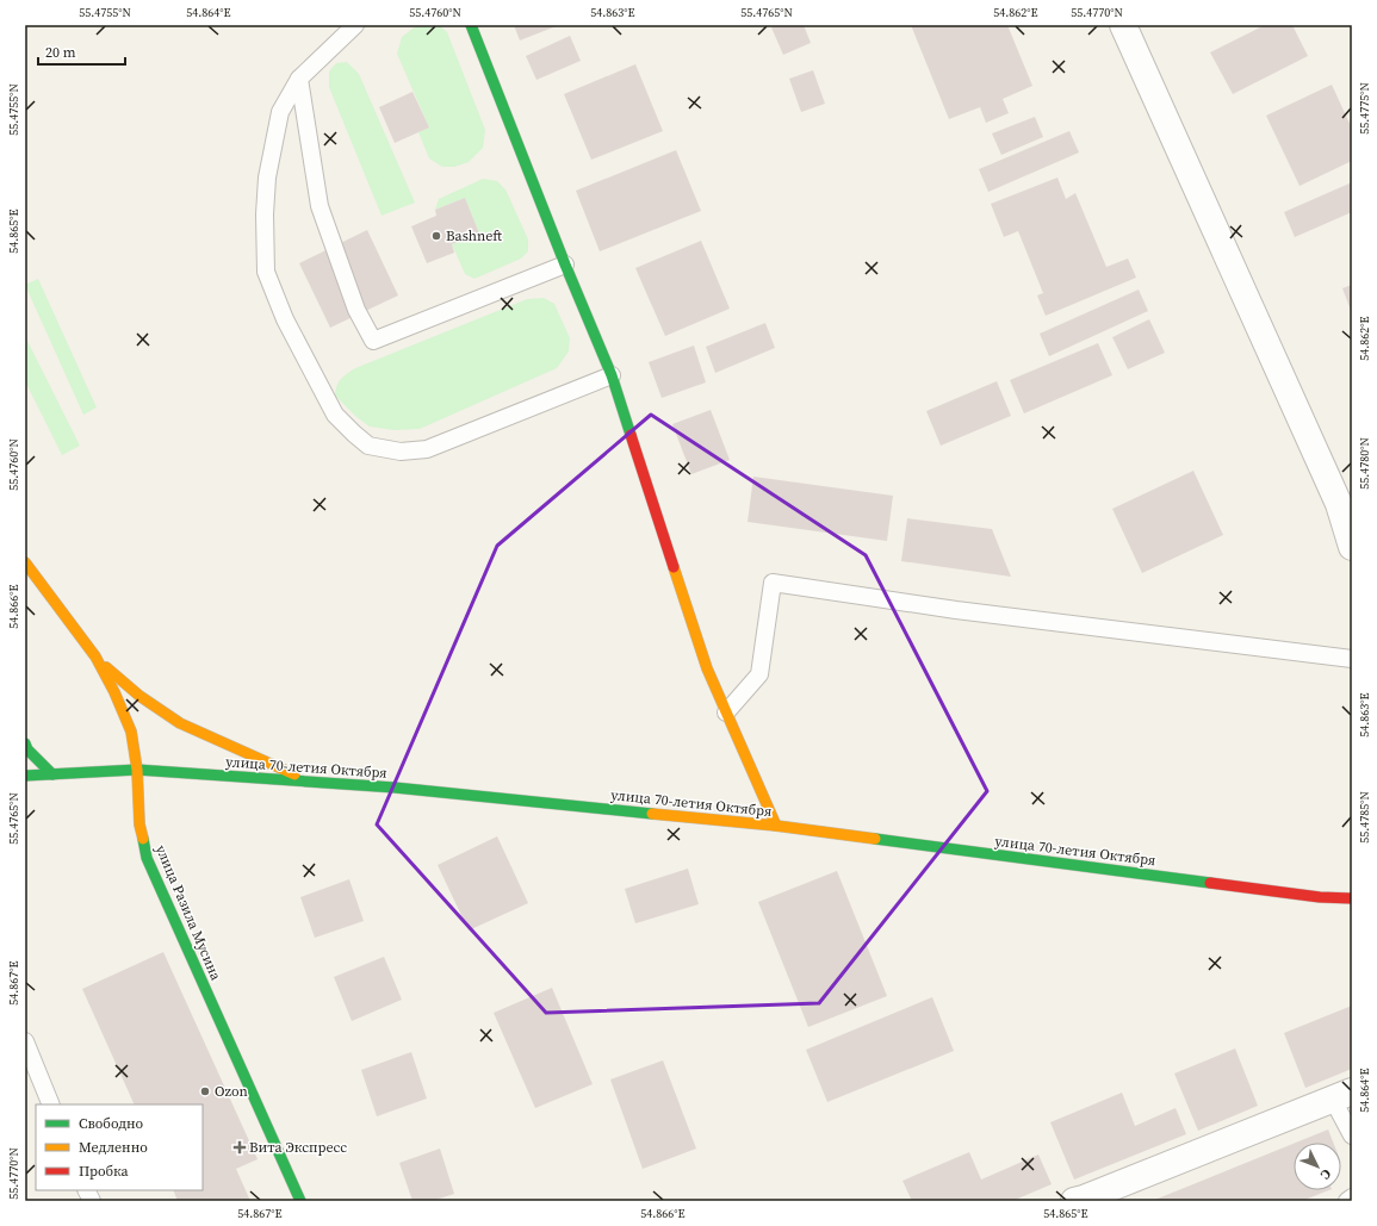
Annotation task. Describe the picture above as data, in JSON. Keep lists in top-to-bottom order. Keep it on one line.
{"streets":{"main road":["улица 70-летия Октября","улица Разила Мусина"]},"crossings":[["улица 70-летия Октября","улица Разила Мусина"]],"places":{"other":["Bashneft","Ozon"],"health":["Вита Экспресс"]},"legend":["Свободно","Медленно","Пробка"],"scale_bar":"20 m","north":"bottom right","coordinates":["55.4755°N","54.864°E","55.4760°N","54.863°E","55.4765°N","54.862°E","55.4770°N","55.4775°N","54.865°E","55.4780°N","54.866°E","55.4785°N","54.867°E"]}
